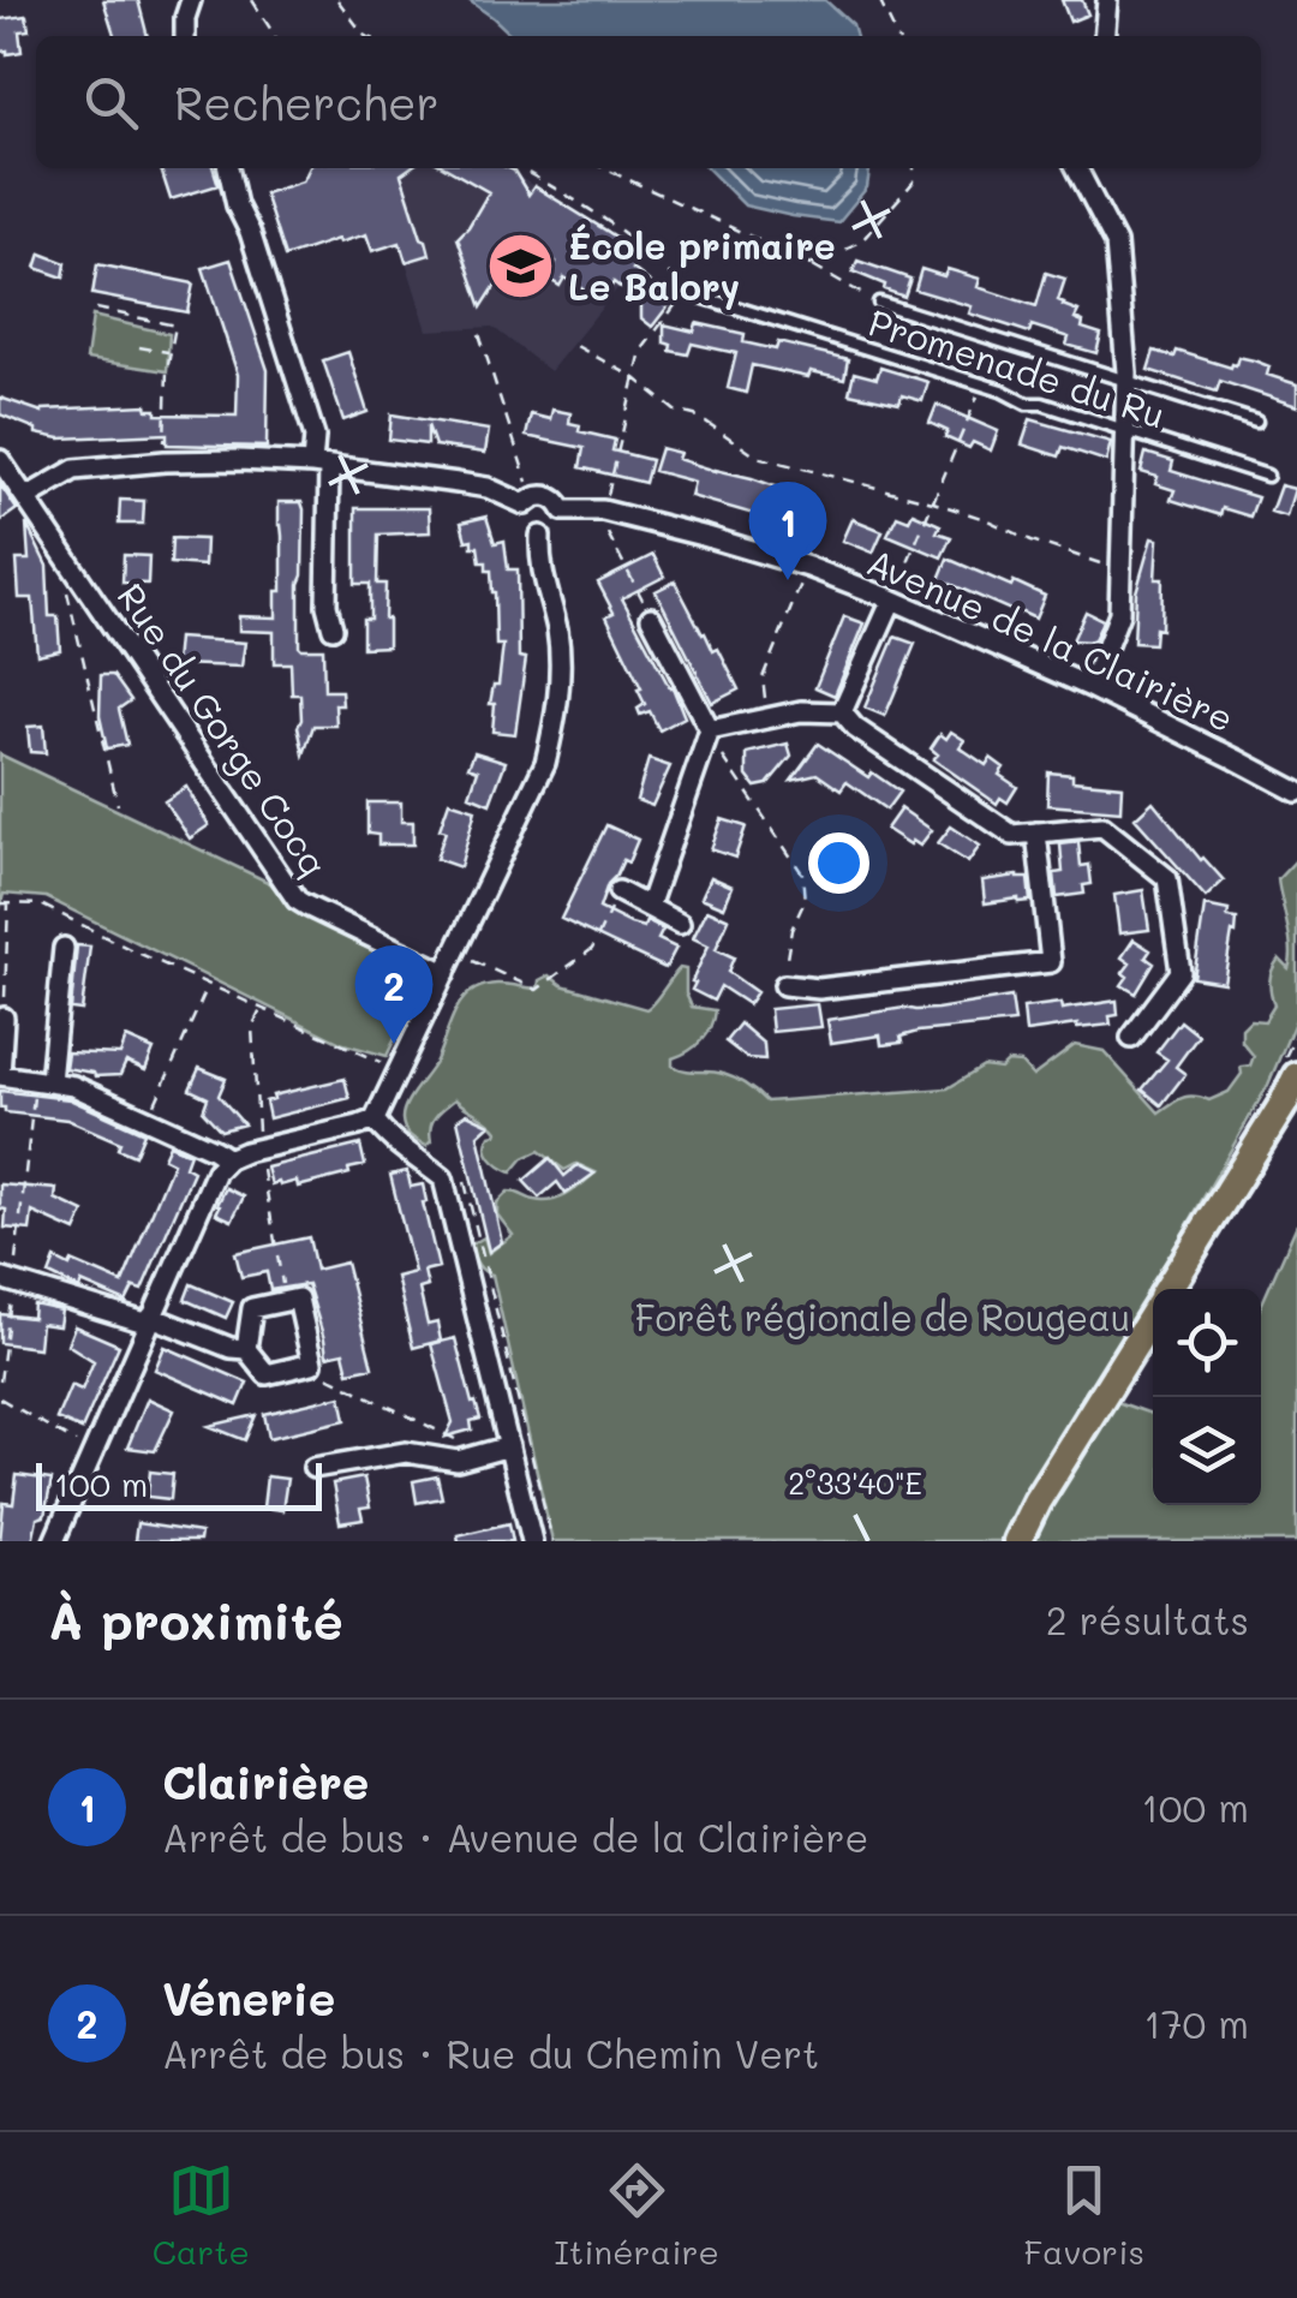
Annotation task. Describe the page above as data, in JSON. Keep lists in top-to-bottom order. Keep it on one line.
{"streets":{"street":["Avenue de la Clairière","Rue du Gorge Cocq"],"lane":["Promenade du Ru"]},"parks":["Forêt régionale de Rougeau"],"places":{"school or university":["École primaire Le Balory"]},"scale_bar":"100 m","page":{"search":"Rechercher","pins":["1","2"],"scale":"100 m","heading":["À proximité","2 résultats"],"list":[{"mark":"1","name":"Clairière","note":"Arrêt de bus · Avenue de la Clairière","value":"100 m"},{"mark":"2","name":"Vénerie","note":"Arrêt de bus · Rue du Chemin Vert","value":"170 m"}],"nav":["Carte","Itinéraire","Favoris"]},"coordinates":["2°33'40\"E"]}
